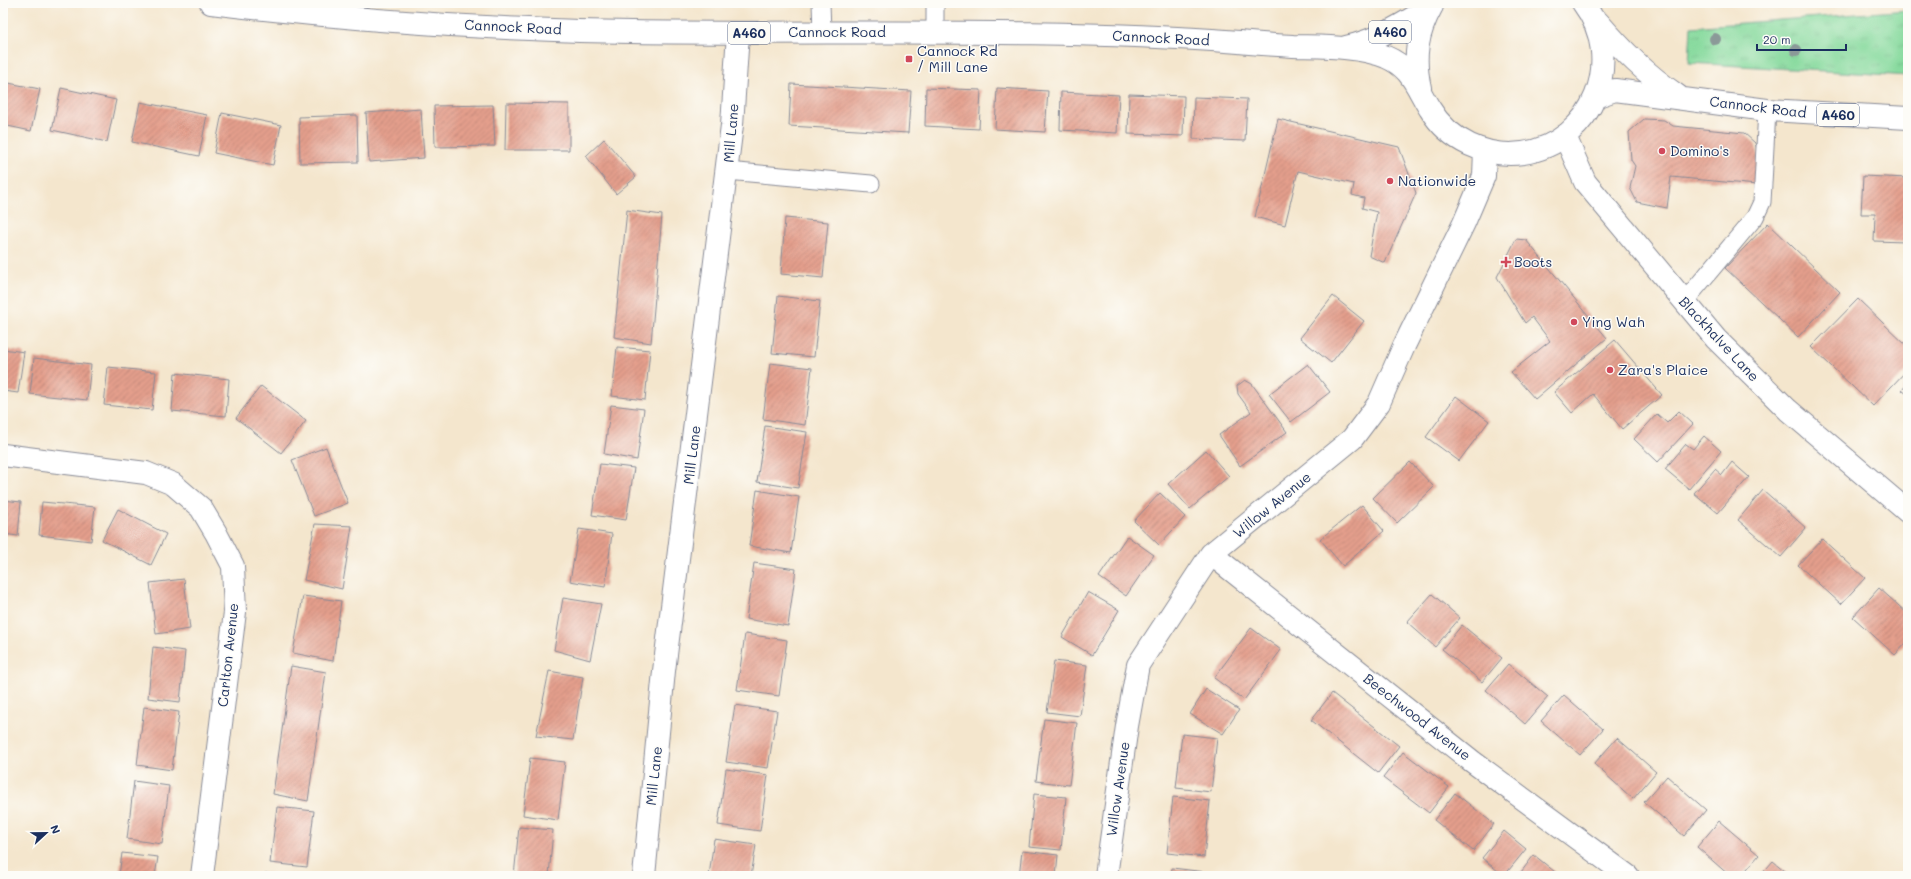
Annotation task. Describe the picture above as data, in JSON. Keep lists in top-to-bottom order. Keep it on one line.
{"streets":{"main road":["Cannock Road","A460","Mill Lane","Blackhalve Lane","Willow Avenue","Carlton Avenue","Beechwood Avenue"]},"crossings":[["Cannock Road","A460"],["Cannock Road","Mill Lane"],["Willow Avenue","Beechwood Avenue"]],"places":{"transit":["Cannock Rd / Mill Lane"],"other":["Domino's","Nationwide","Ying Wah","Zara's Plaice"],"health":["Boots"]},"scale_bar":"20 m","north":"right"}
